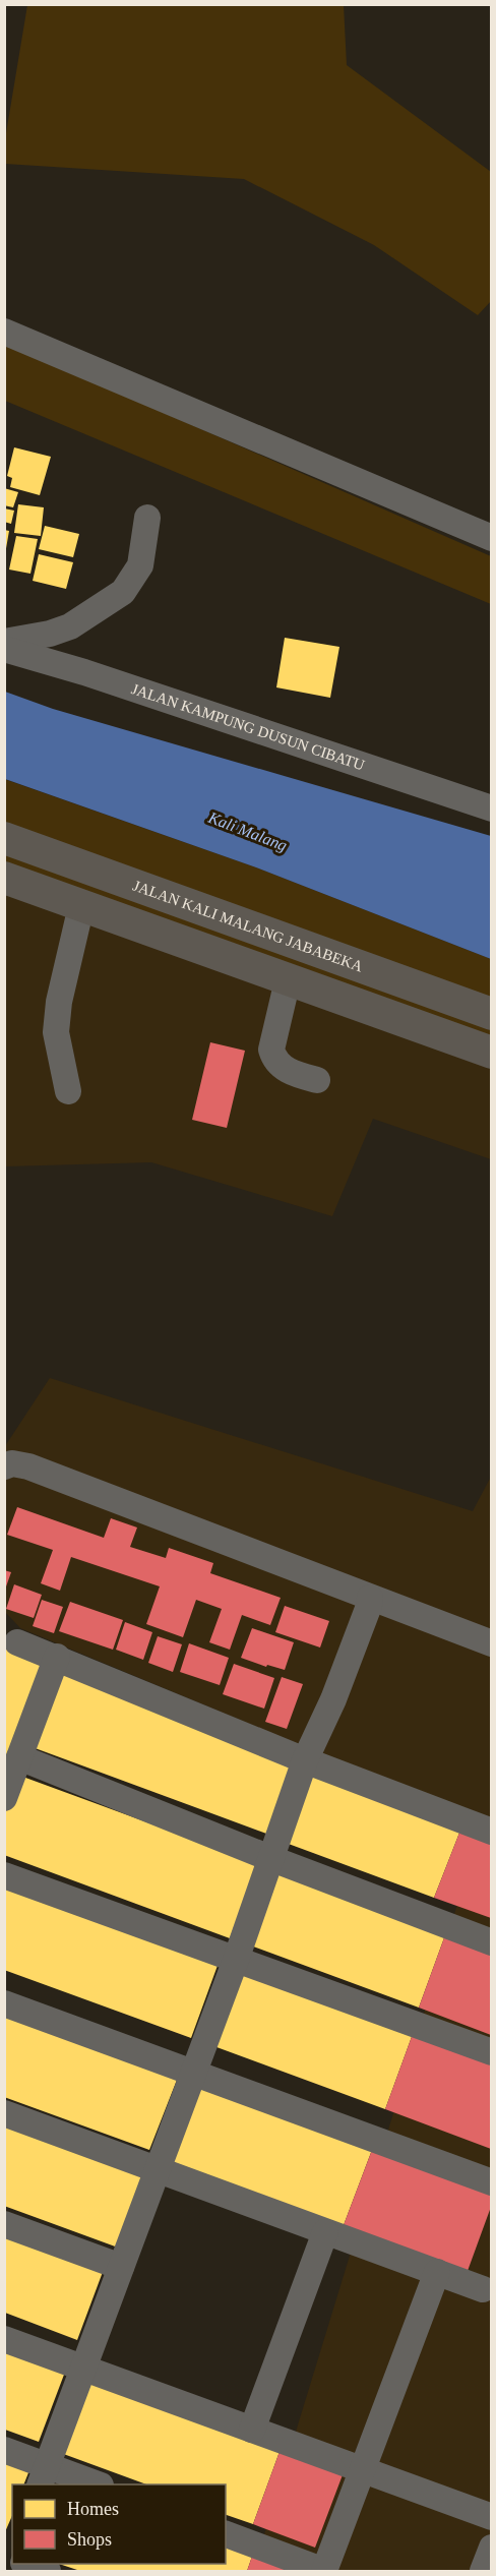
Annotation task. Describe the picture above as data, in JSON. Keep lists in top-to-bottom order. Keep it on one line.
{"streets":{"main road":["JALAN KALI MALANG JABABEKA"],"street":["JALAN KAMPUNG DUSUN CIBATU"]},"water":["Kali Malang"],"legend":["Homes","Shops"]}
